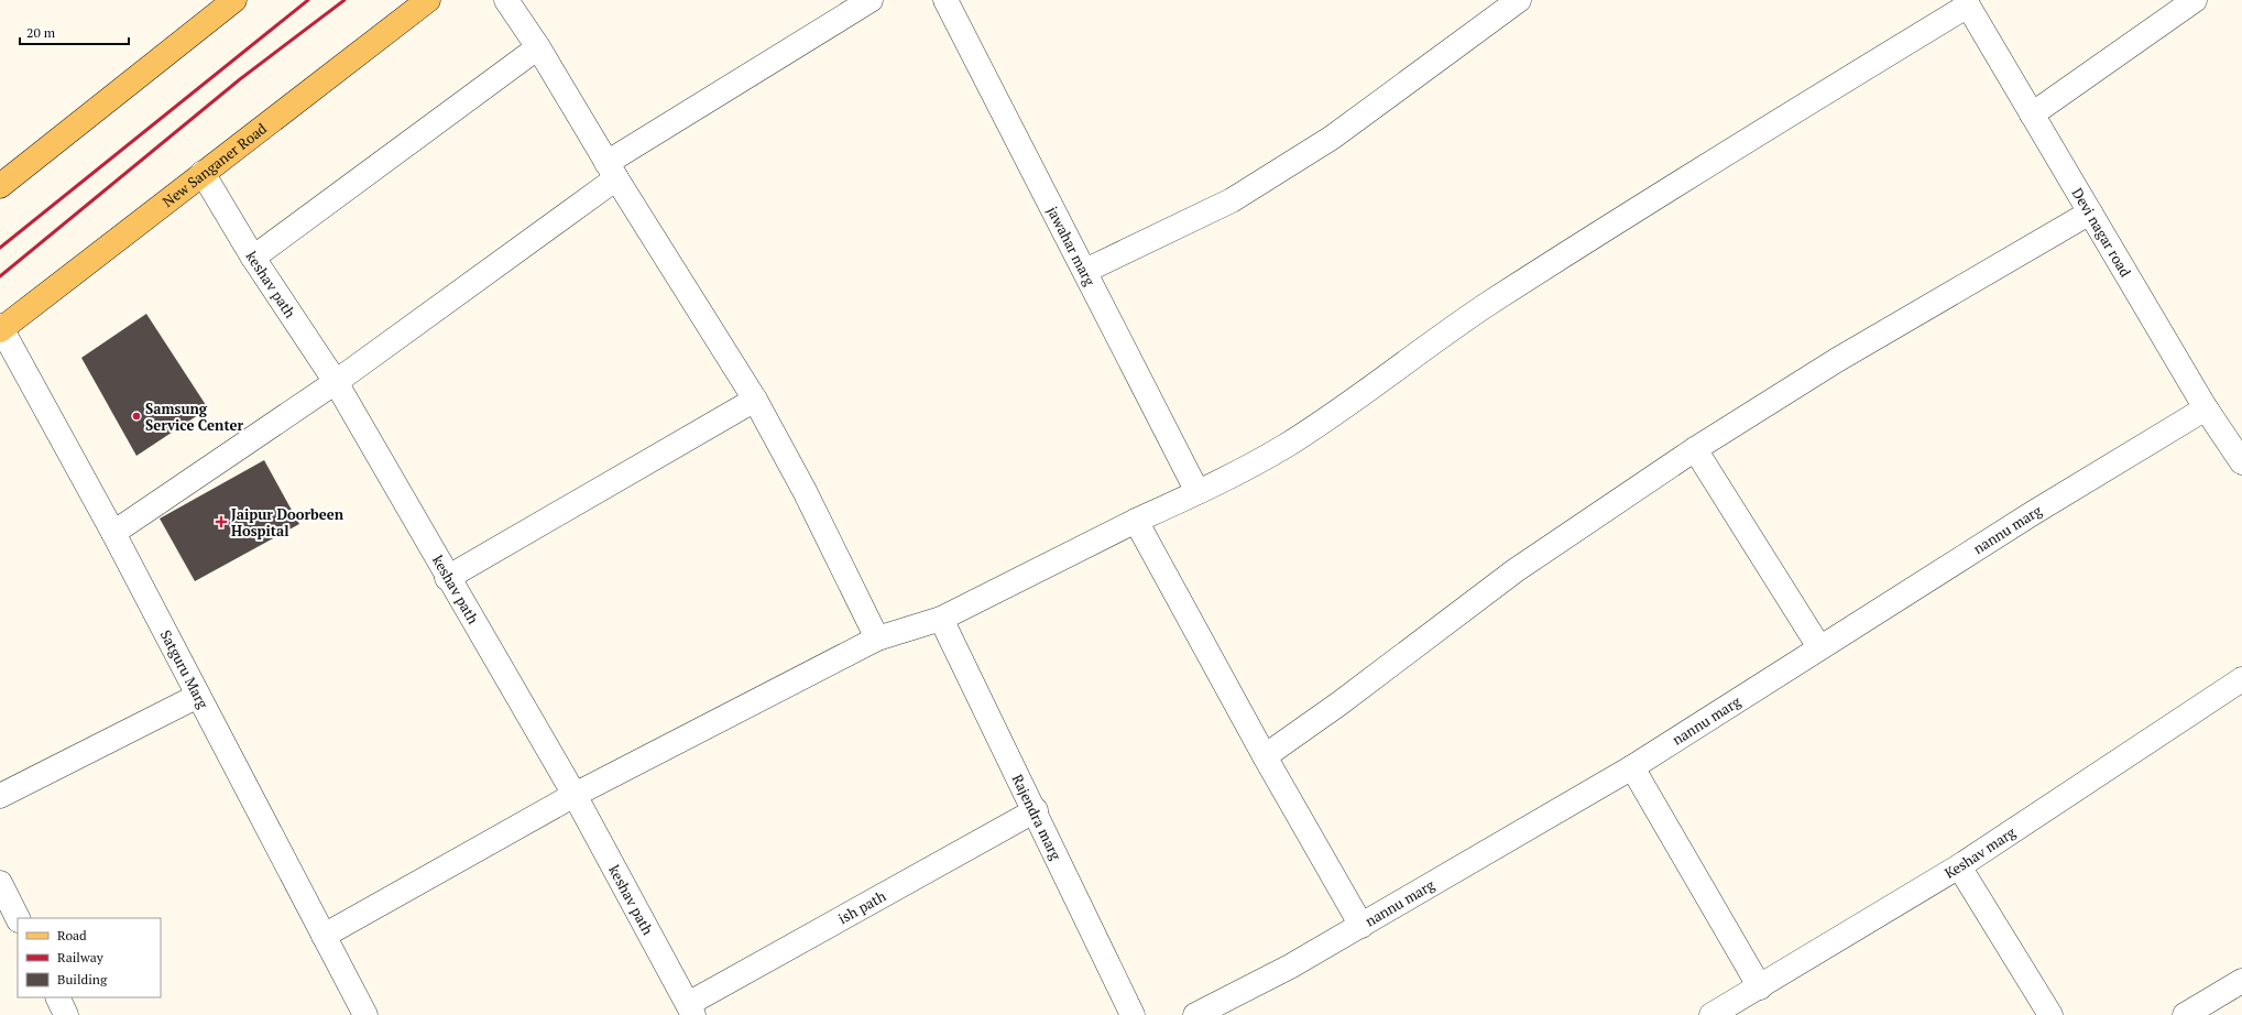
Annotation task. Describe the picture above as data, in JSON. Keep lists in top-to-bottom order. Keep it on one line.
{"streets":{"main road":["New Sanganer Road"],"street":["Devi nagar road","jawahar marg","keshav path","nannu marg","Satguru Marg","Rajendra marg","Keshav marg","ish path"]},"crossings":[["New Sanganer Road","keshav path"],["New Sanganer Road","Satguru Marg"],["Devi nagar road","nannu marg"],["keshav path","ish path"],["Rajendra marg","ish path"]],"places":{"other":["Samsung Service Center"],"health":["Jaipur Doorbeen Hospital"]},"legend":["Road","Railway","Building"],"scale_bar":"20 m"}
